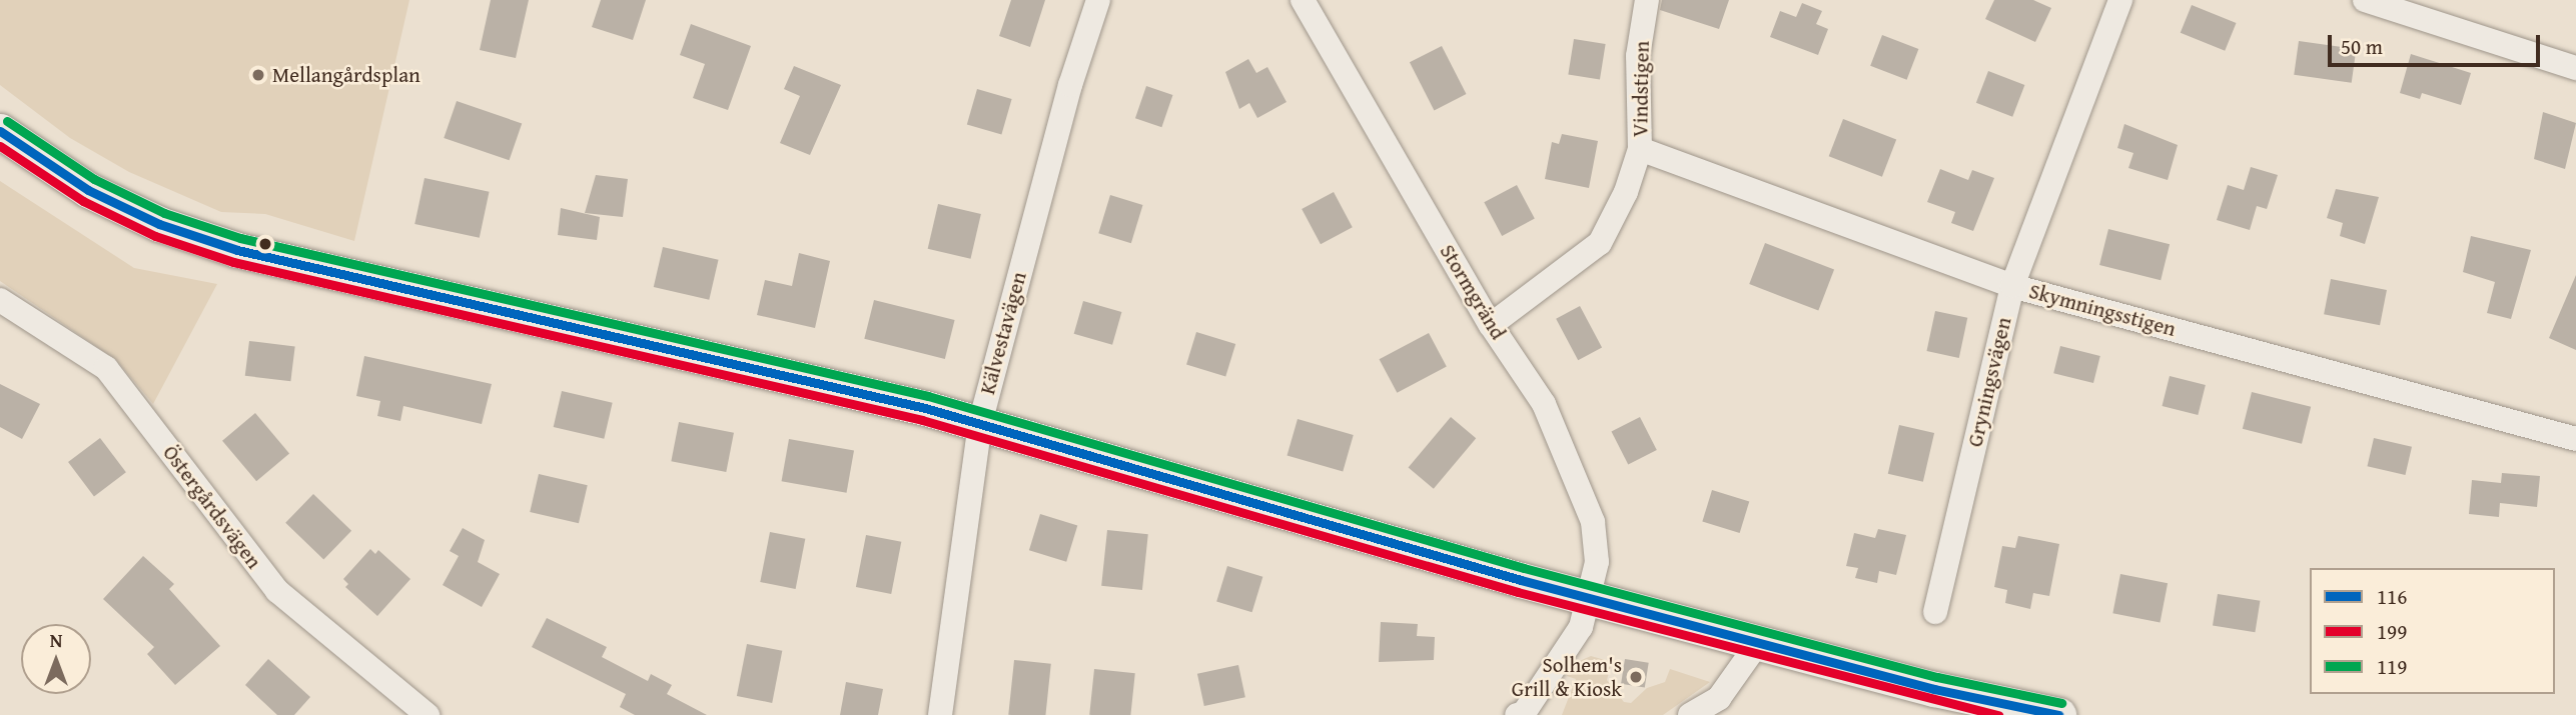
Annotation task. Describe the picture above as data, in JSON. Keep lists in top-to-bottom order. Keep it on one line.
{"streets":{"street":["Vindstigen","Stormgränd","Skymningsstigen","Kälvestavägen","Gryningsvägen","Östergårdsvägen"]},"crossings":[["Vindstigen","Stormgränd"],["Vindstigen","Skymningsstigen"],["Skymningsstigen","Gryningsvägen"]],"places":["Mellangårdsplan","Solhem's Grill & Kiosk"],"lines":["transit line 119","transit line 116","transit line 199"],"legend":["116","199","119"],"scale_bar":"50 m","north":"top"}
